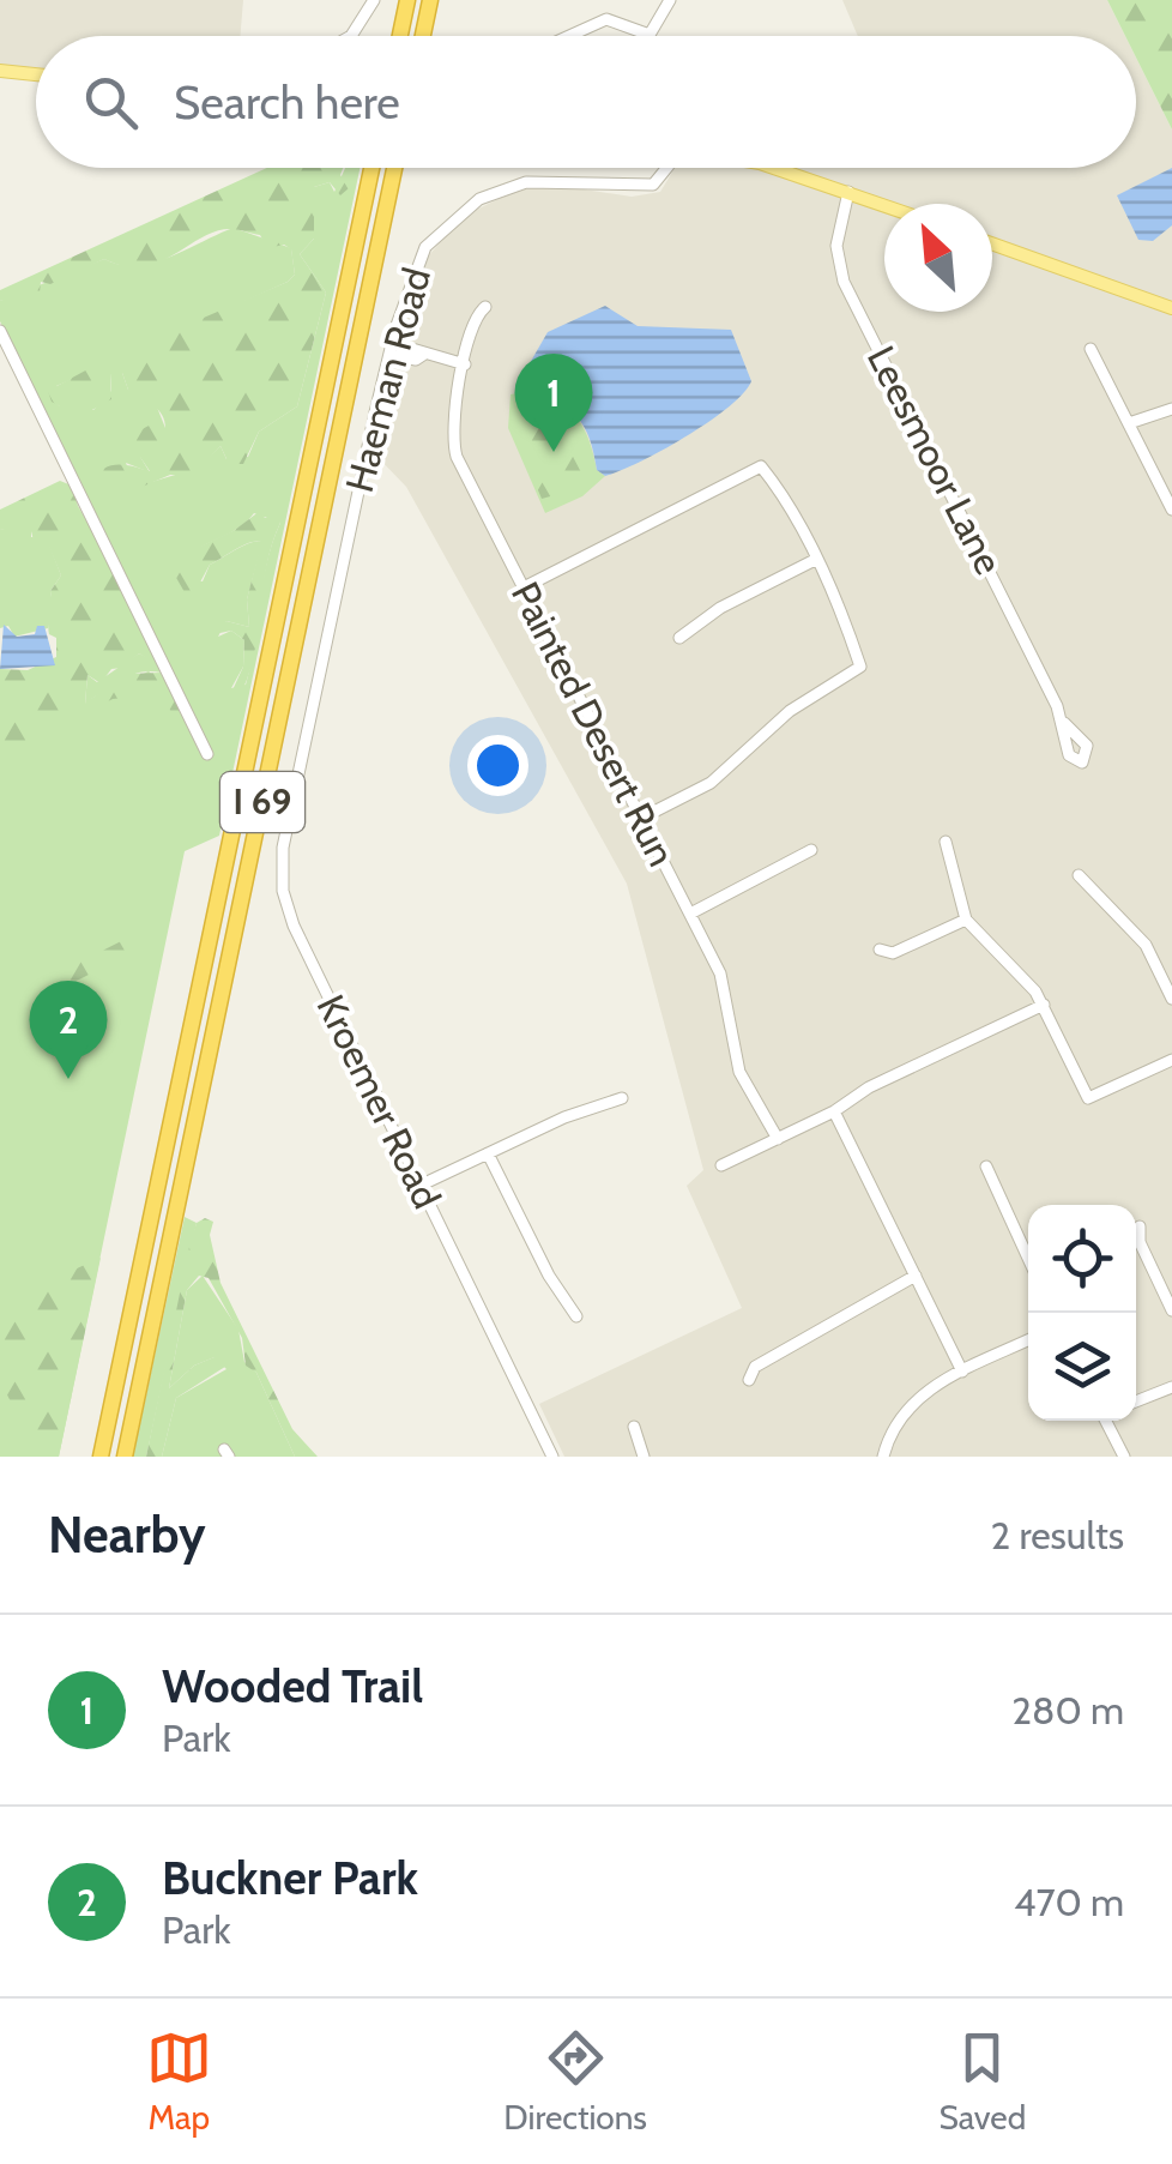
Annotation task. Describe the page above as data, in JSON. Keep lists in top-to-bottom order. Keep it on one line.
{"streets":{"highway":["I 69"],"street":["Haeman Road","Leesmoor Lane","Painted Desert Run","Kroemer Road"]},"crossings":[["Haeman Road","Kroemer Road"]],"north":"top left","page":{"search":"Search here","pins":["1","2"],"heading":["Nearby","2 results"],"list":[{"mark":"1","name":"Wooded Trail","note":"Park","value":"280 m"},{"mark":"2","name":"Buckner Park","note":"Park","value":"470 m"}],"nav":["Map","Directions","Saved"]}}
